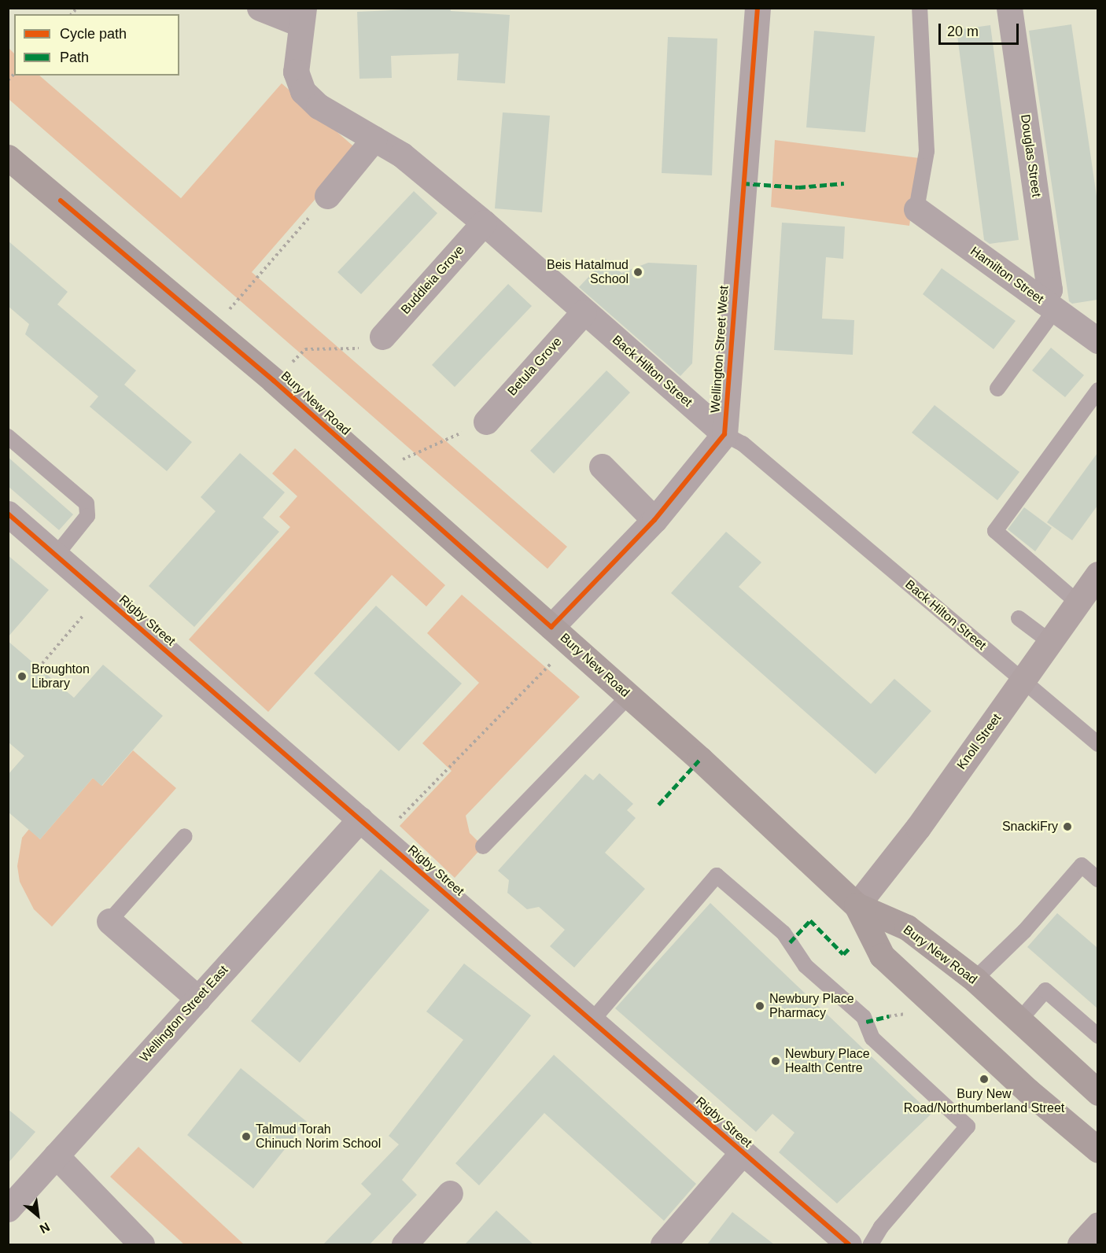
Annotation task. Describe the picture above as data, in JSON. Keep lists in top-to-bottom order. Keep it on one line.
{"streets":{"highway":["Bury New Road"],"main road":["Knoll Street"],"street":["Douglas Street","Hamilton Street","Buddleia Grove","Wellington Street West","Betula Grove","Back Hilton Street","Rigby Street","Wellington Street East"]},"crossings":[["Douglas Street","Hamilton Street"],["Buddleia Grove","Back Hilton Street"],["Wellington Street West","Back Hilton Street"],["Betula Grove","Back Hilton Street"],["Back Hilton Street","Knoll Street"],["Bury New Road","Knoll Street"],["Rigby Street","Wellington Street East"]],"places":["Beis Hatalmud School","Broughton Library","SnackiFry","Newbury Place Pharmacy","Newbury Place Health Centre","Bury New Road/Northumberland Street","Talmud Torah Chinuch Norim School"],"legend":["Cycle path","Path"],"scale_bar":"20 m","north":"bottom right"}
